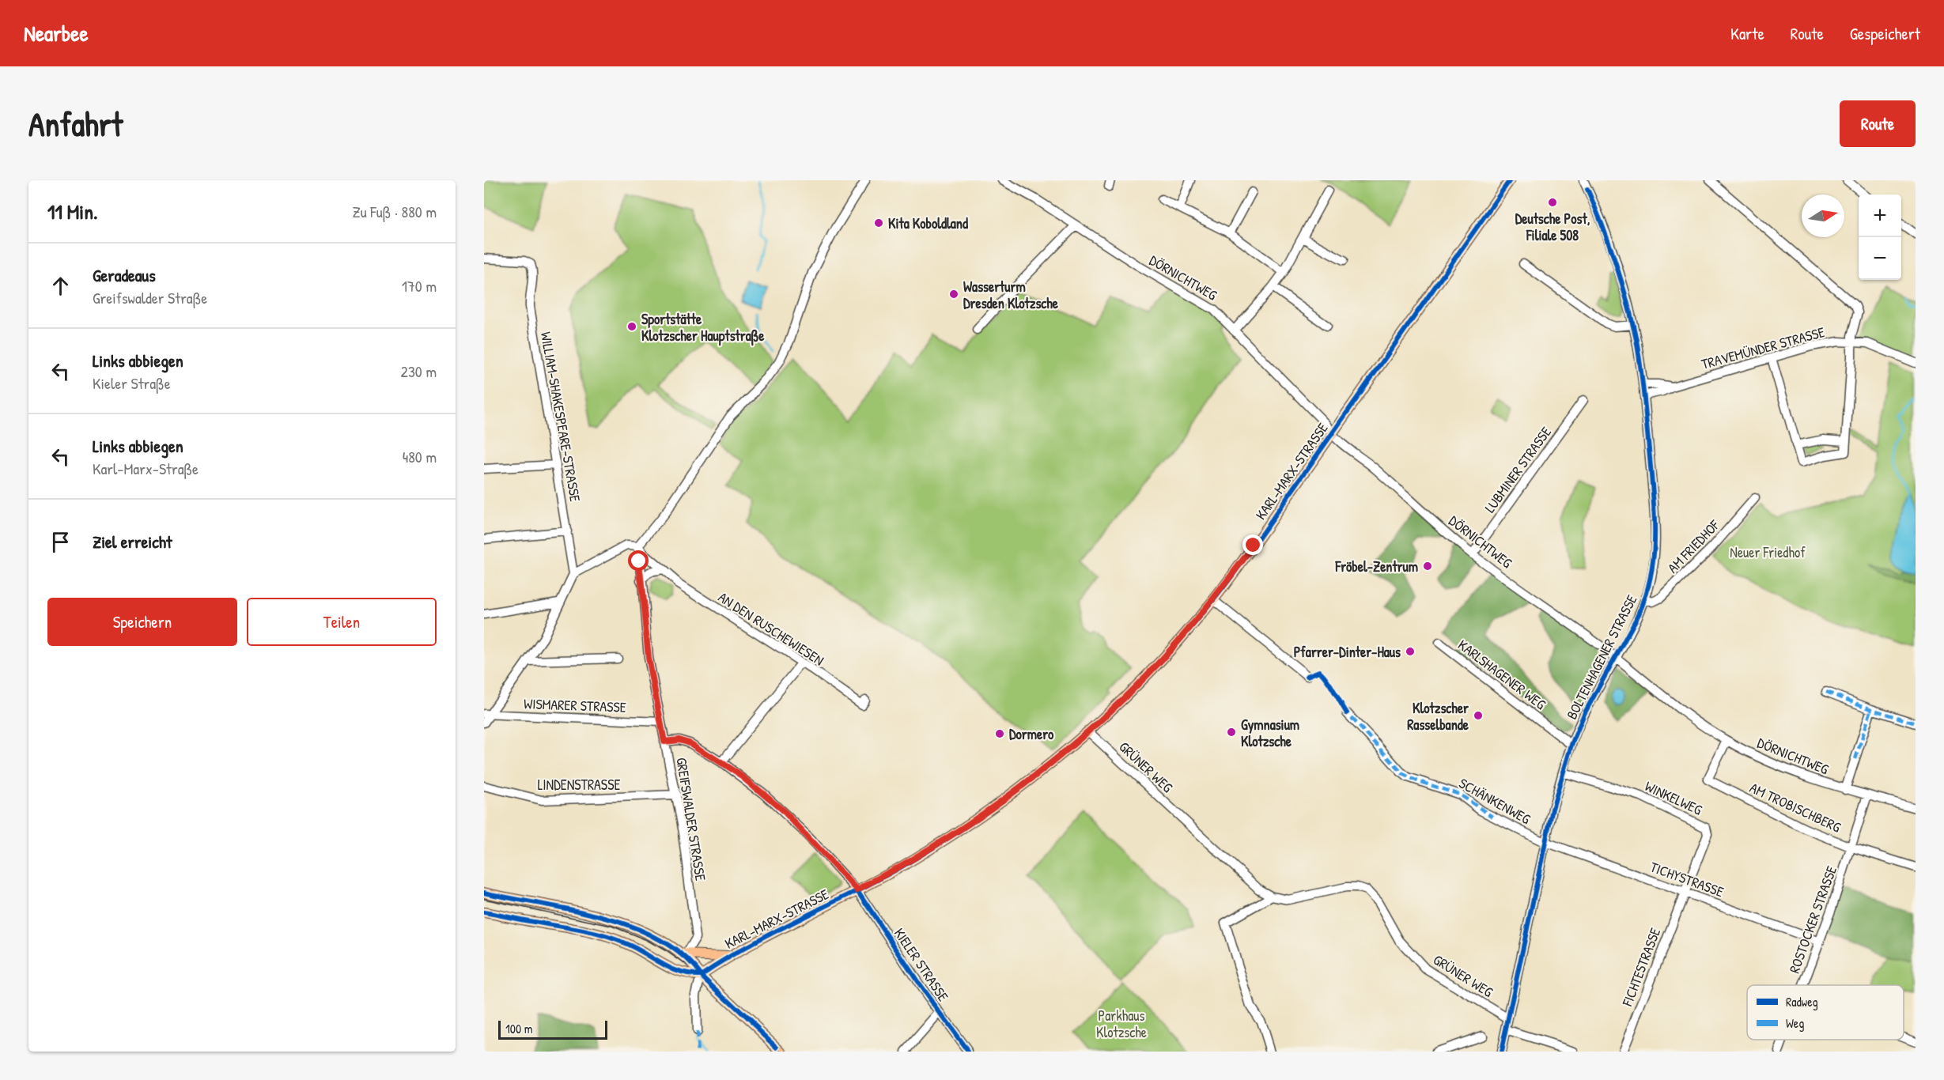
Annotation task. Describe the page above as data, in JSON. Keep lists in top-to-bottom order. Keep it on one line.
{"streets":{"main road":["KARL-MARX-STRASSE"],"street":["DÖRNICHTWEG","TRAVEMÜNDER STRASSE","WILLIAM-SHAKESPEARE-STRASSE","LUBMINER STRASSE","AM FRIEDHOF","AN DEN RUSCHEWIESEN","BOLTENHAGENER STRASSE","KARLSHAGENER WEG","WISMARER STRASSE","GRÜNER WEG","LINDENSTRASSE","WINKELWEG","SCHÄNKENWEG","AM TROBISCHBERG","GREIFSWALDER STRASSE","TICHYSTRASSE","ROSTOCKER STRASSE","KIELER STRASSE","FICHTESTRASSE"]},"crossings":[["DÖRNICHTWEG","LUBMINER STRASSE"],["DÖRNICHTWEG","KARL-MARX-STRASSE"],["DÖRNICHTWEG","BOLTENHAGENER STRASSE"],["DÖRNICHTWEG","AM TROBISCHBERG"],["DÖRNICHTWEG","ROSTOCKER STRASSE"],["TRAVEMÜNDER STRASSE","BOLTENHAGENER STRASSE"],["KARL-MARX-STRASSE","GRÜNER WEG"],["KARL-MARX-STRASSE","GREIFSWALDER STRASSE"],["KARL-MARX-STRASSE","KIELER STRASSE"],["AM FRIEDHOF","BOLTENHAGENER STRASSE"],["AN DEN RUSCHEWIESEN","GREIFSWALDER STRASSE"],["BOLTENHAGENER STRASSE","KARLSHAGENER WEG"],["BOLTENHAGENER STRASSE","GRÜNER WEG"],["BOLTENHAGENER STRASSE","WINKELWEG"],["BOLTENHAGENER STRASSE","SCHÄNKENWEG"],["BOLTENHAGENER STRASSE","TICHYSTRASSE"],["WISMARER STRASSE","GREIFSWALDER STRASSE"],["LINDENSTRASSE","GREIFSWALDER STRASSE"],["WINKELWEG","TICHYSTRASSE"],["WINKELWEG","FICHTESTRASSE"],["SCHÄNKENWEG","TICHYSTRASSE"],["AM TROBISCHBERG","ROSTOCKER STRASSE"],["GREIFSWALDER STRASSE","KIELER STRASSE"],["TICHYSTRASSE","ROSTOCKER STRASSE"],["TICHYSTRASSE","FICHTESTRASSE"]],"parks":["Neuer Friedhof","Parkhaus Klotzsche"],"places":["Deutsche Post, Filiale 508","Kita Koboldland","Wasserturm Dresden Klotzsche","Sportstätte Klotzscher Hauptstraße","Fröbel-Zentrum","Pfarrer-Dinter-Haus","Klotzscher Rasselbande","Gymnasium Klotzsche","Dormero"],"legend":["Radweg","Weg"],"scale_bar":"100 m","north":"right","page":{"header":"Nearbee","nav":["Karte","Route","Gespeichert"],"buttons":["Route",["Speichern","Teilen"]],"title":"Anfahrt","heading":["11 Min.","Zu Fuß · 880 m"],"map_buttons":["+","−"],"list":[["Geradeaus","Greifswalder Straße","170 m"],["Links abbiegen","Kieler Straße","230 m"],["Links abbiegen","Karl-Marx-Straße","480 m"],"Ziel erreicht"],"scale":"100 m"}}
